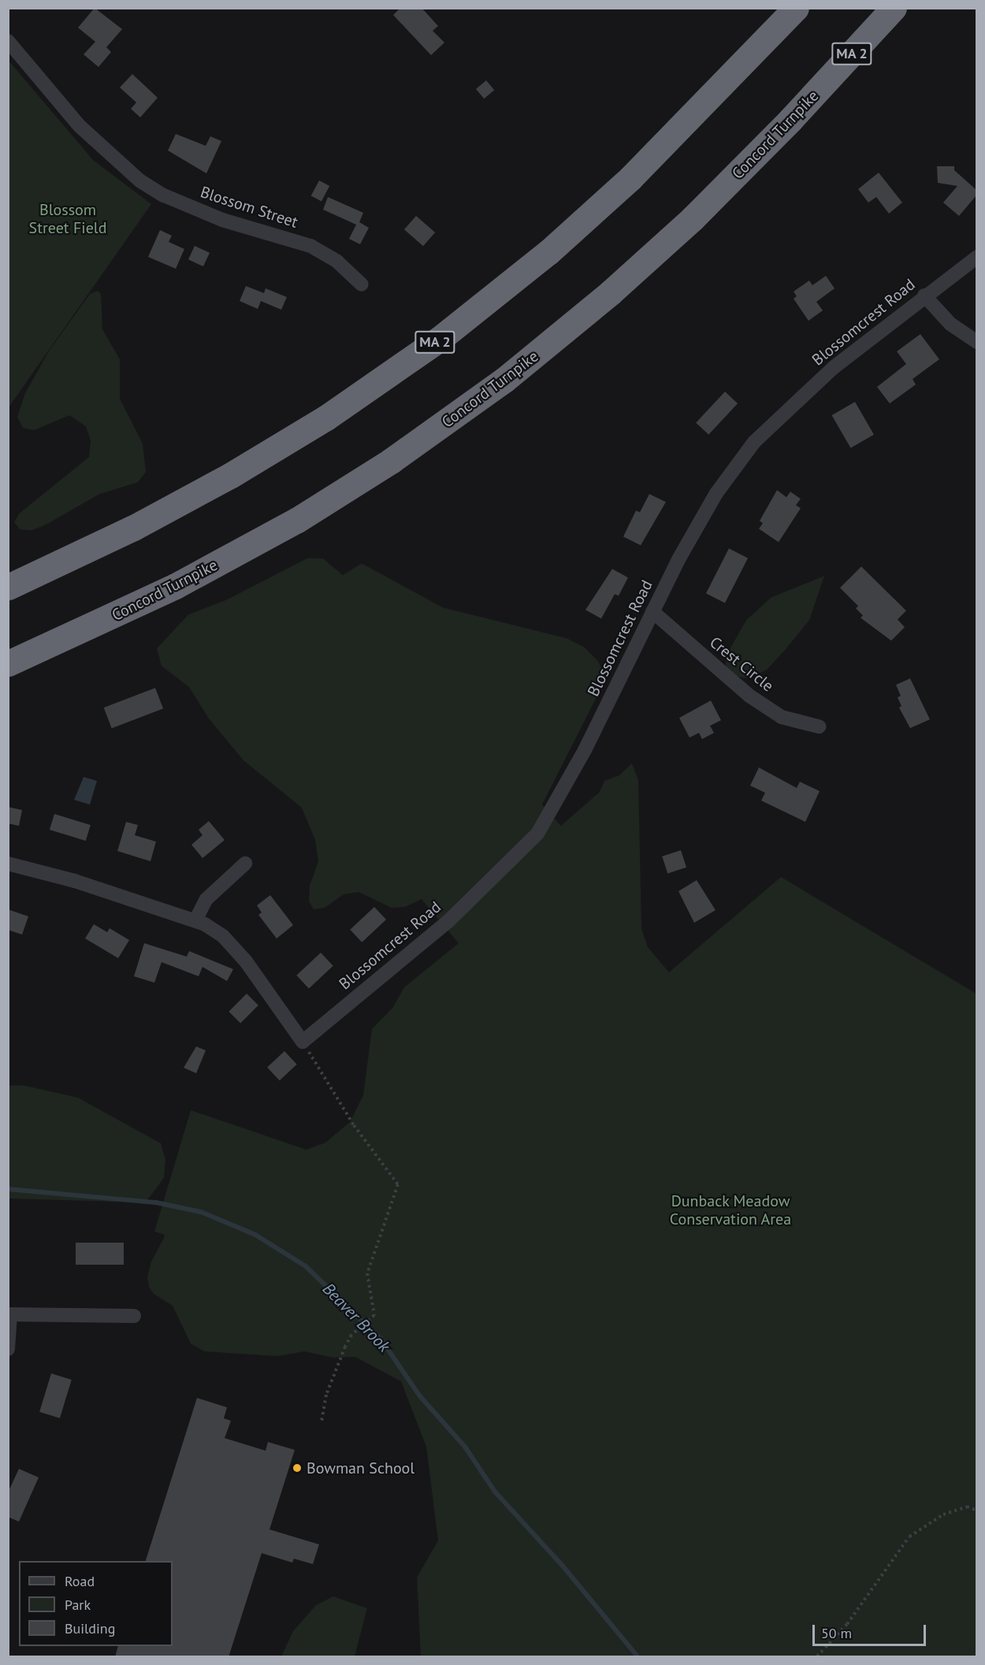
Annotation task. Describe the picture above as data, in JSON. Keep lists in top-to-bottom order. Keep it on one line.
{"streets":{"highway":["MA 2","Concord Turnpike"],"street":["Blossom Street","Blossomcrest Road","Crest Circle"]},"crossings":[["Blossomcrest Road","Crest Circle"]],"water":["Beaver Brook"],"parks":["Blossom Street Field","Dunback Meadow Conservation Area"],"places":["Bowman School"],"legend":["Road","Park","Building"],"scale_bar":"50 m"}
